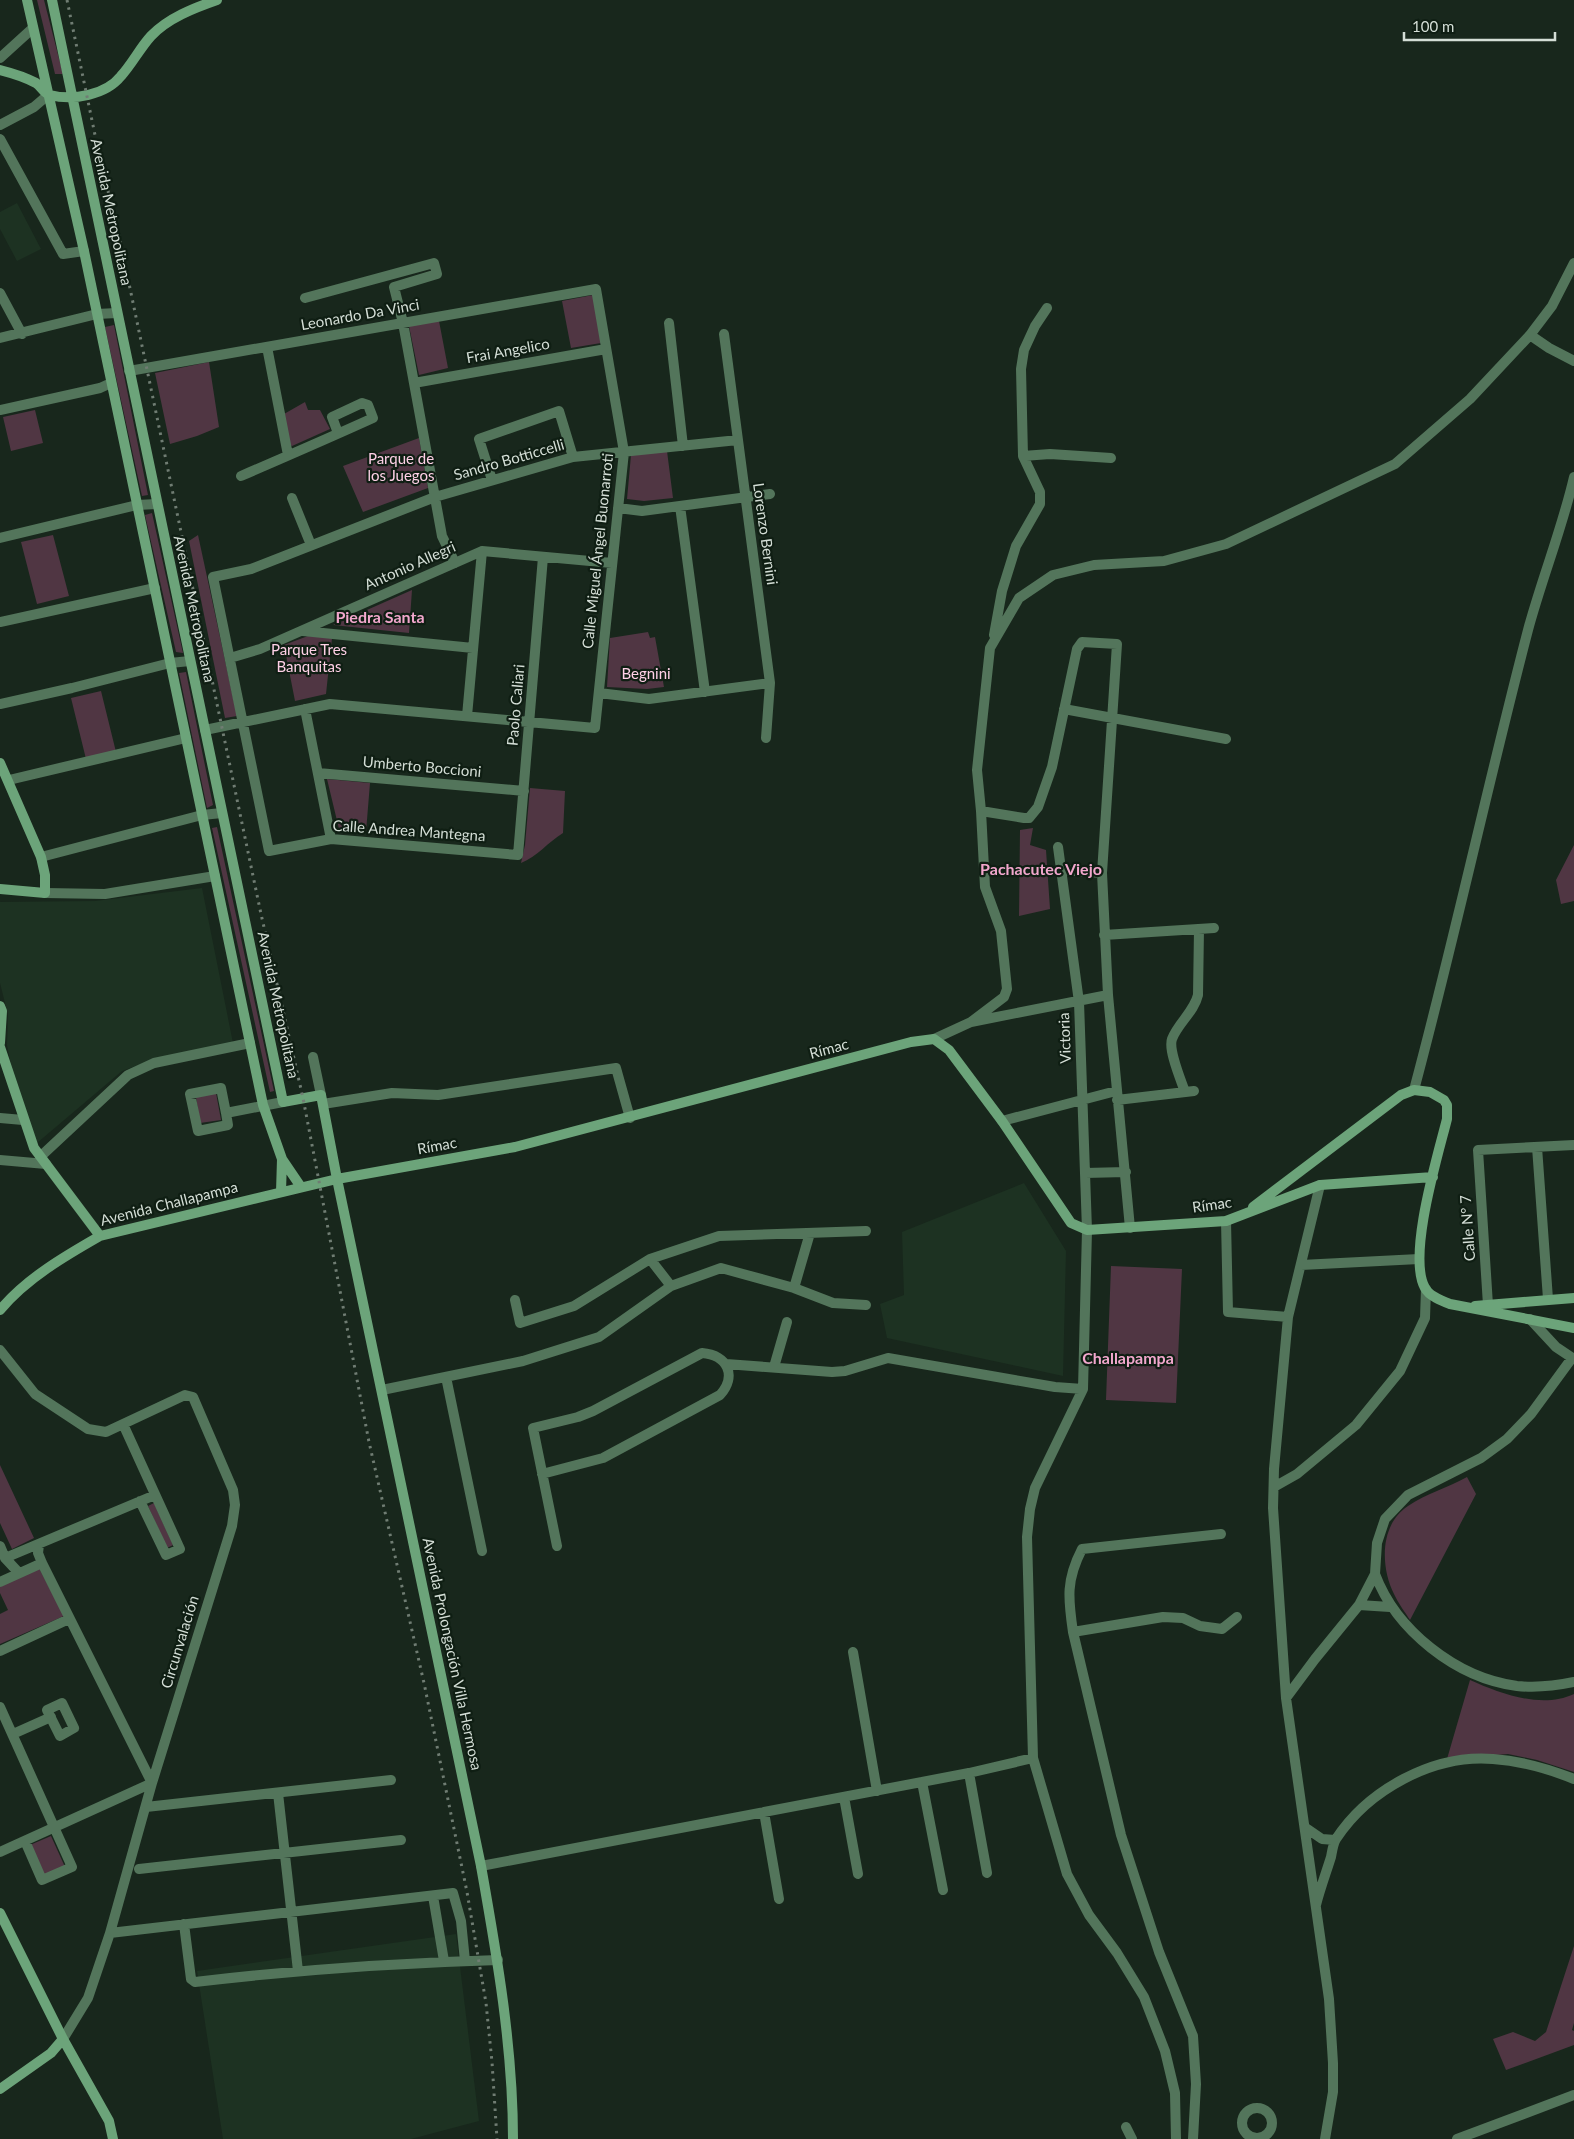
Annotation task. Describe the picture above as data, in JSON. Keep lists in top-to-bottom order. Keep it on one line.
{"streets":{"main road":["Avenida Metropolitana","Rímac","Avenida Challapampa","Circunvalación","Avenida Prolongación Villa Hermosa"],"street":["Leonardo Da Vinci","Frai Angelico","Sandro Botticcelli","Lorenzo Bernini","Calle Miguel Ángel Buonarroti","Antonio Allegri","Paolo Caliari","Umberto Boccioni","Calle Andrea Mantegna","Victoria","Calle N° 7"]},"crossings":[["Avenida Metropolitana","Leonardo Da Vinci"],["Leonardo Da Vinci","Calle Miguel Ángel Buonarroti"],["Frai Angelico","Calle Miguel Ángel Buonarroti"],["Sandro Botticcelli","Lorenzo Bernini"],["Sandro Botticcelli","Calle Miguel Ángel Buonarroti"],["Sandro Botticcelli","Antonio Allegri"],["Calle Miguel Ángel Buonarroti","Antonio Allegri"],["Calle Miguel Ángel Buonarroti","Paolo Caliari"],["Antonio Allegri","Paolo Caliari"],["Paolo Caliari","Umberto Boccioni"],["Paolo Caliari","Calle Andrea Mantegna"],["Victoria","Rímac"],["Rímac","Avenida Challapampa"],["Rímac","Avenida Prolongación Villa Hermosa"],["Avenida Challapampa","Avenida Prolongación Villa Hermosa"]],"districts":["Piedra Santa","Pachacutec Viejo","Challapampa"],"parks":["Parque de los Juegos","Parque Tres Banquitas","Begnini"],"scale_bar":"100 m"}
